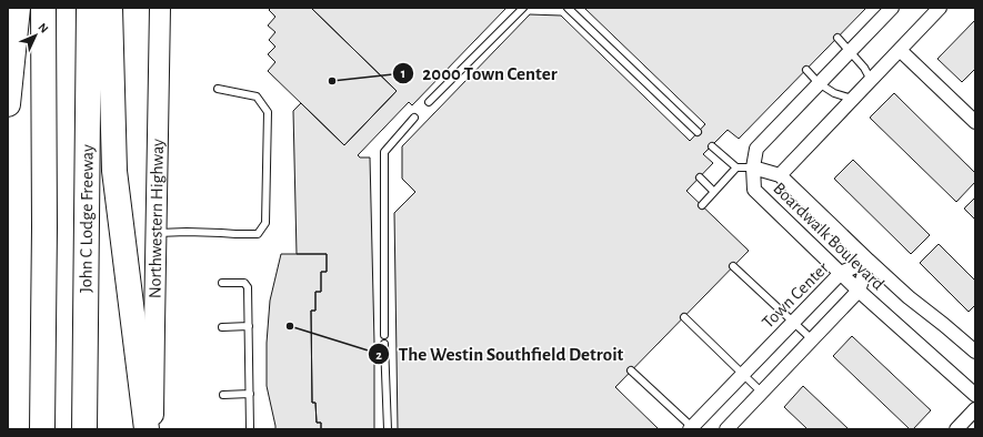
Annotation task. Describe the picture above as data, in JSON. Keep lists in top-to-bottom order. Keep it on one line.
{"streets":{"highway":["John C Lodge Freeway"],"main road":["Northwestern Highway"],"street":["Boardwalk Boulevard","Town Center"]},"crossings":[["Boardwalk Boulevard","Town Center"]],"places":["2000 Town Center","The Westin Southfield Detroit"],"north":"top right"}
